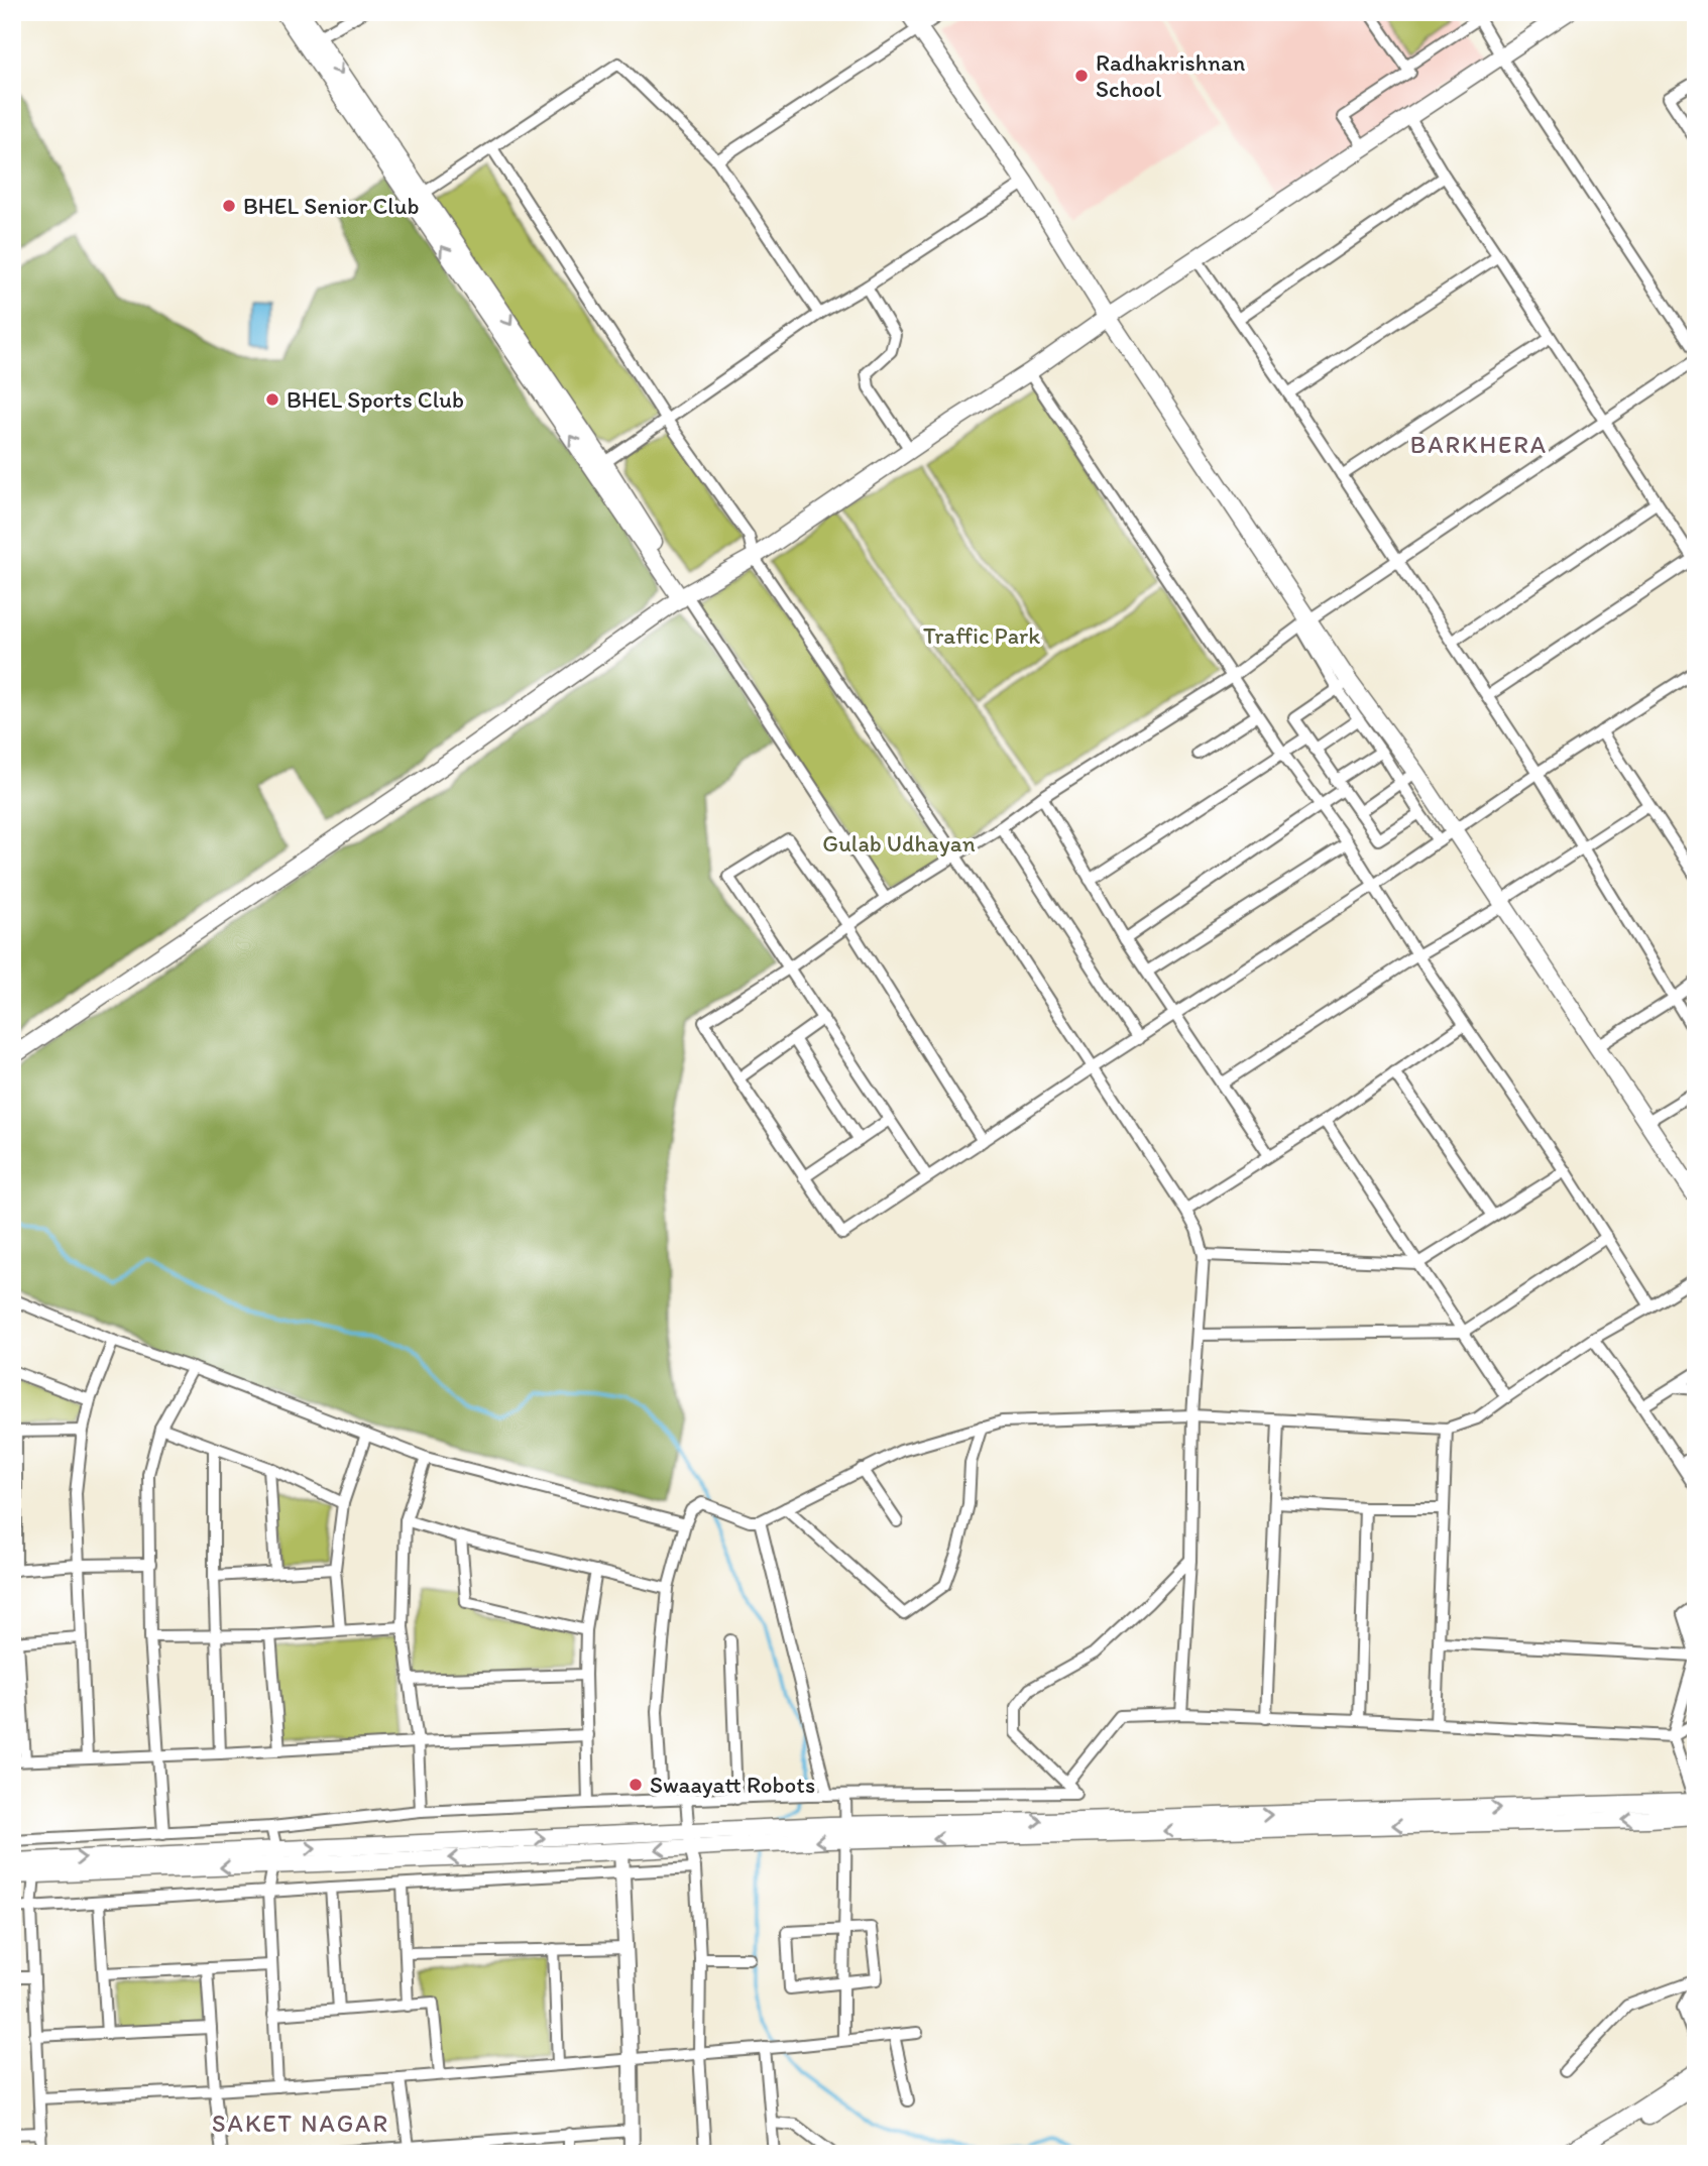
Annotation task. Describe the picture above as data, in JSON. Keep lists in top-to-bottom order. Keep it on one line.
{"districts":["BARKHERA","SAKET NAGAR"],"parks":["Traffic Park","Gulab Udhayan"],"places":["Radhakrishnan School","BHEL Senior Club","BHEL Sports Club","Swaayatt Robots"]}
